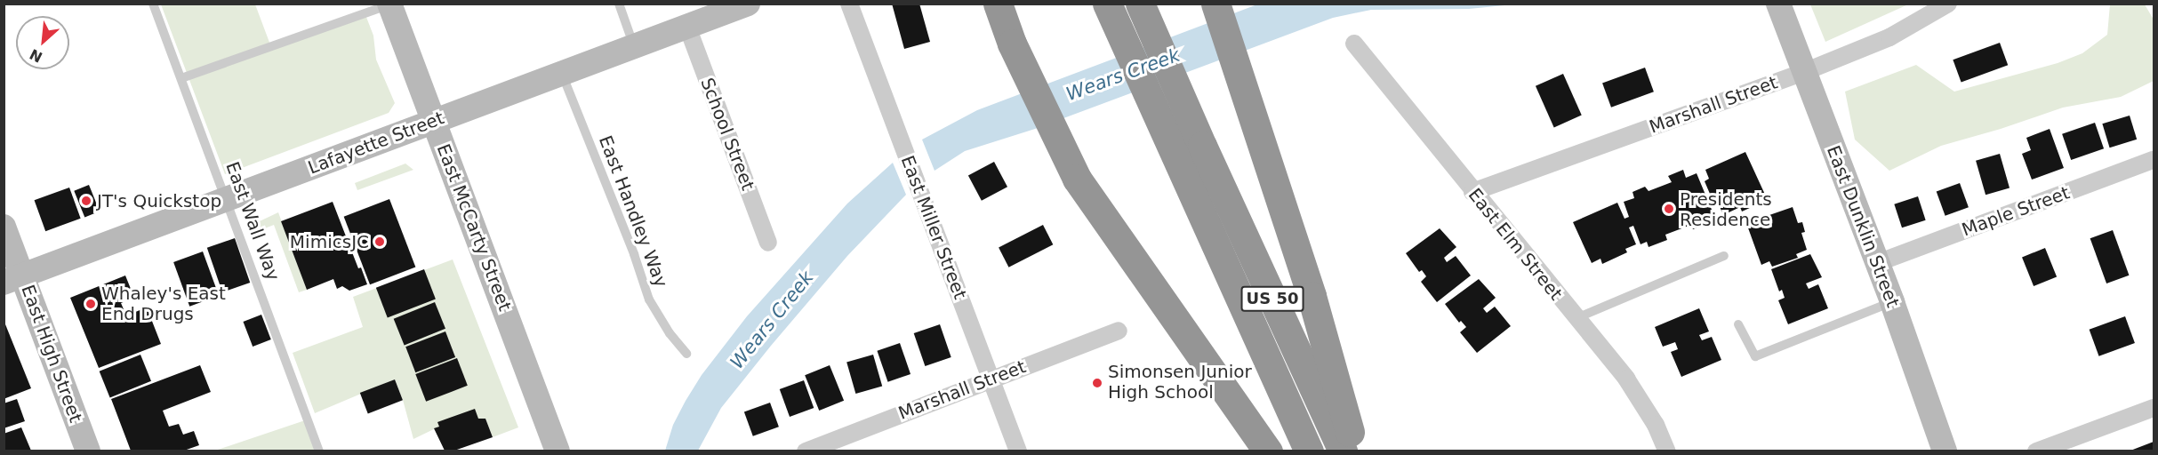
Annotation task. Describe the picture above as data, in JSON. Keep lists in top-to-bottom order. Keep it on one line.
{"streets":{"highway":["US 50"],"main road":["Lafayette Street","East Dunklin Street","East McCarty Street","East High Street"],"street":["Marshall Street","School Street","Maple Street","East Miller Street","East Elm Street"],"lane":["East Handley Way","East Wall Way"]},"crossings":[["Marshall Street","East Dunklin Street"],["Marshall Street","East Miller Street"],["Marshall Street","East Elm Street"],["School Street","Lafayette Street"],["Lafayette Street","East Handley Way"],["Lafayette Street","East Wall Way"],["Lafayette Street","East McCarty Street"],["Lafayette Street","East High Street"],["Maple Street","East Dunklin Street"]],"water":["Wears Creek"],"places":["JT's Quickstop","Presidents Residence","MimicsJC","Whaley's East End Drugs","Simonsen Junior High School"],"north":"bottom left"}
